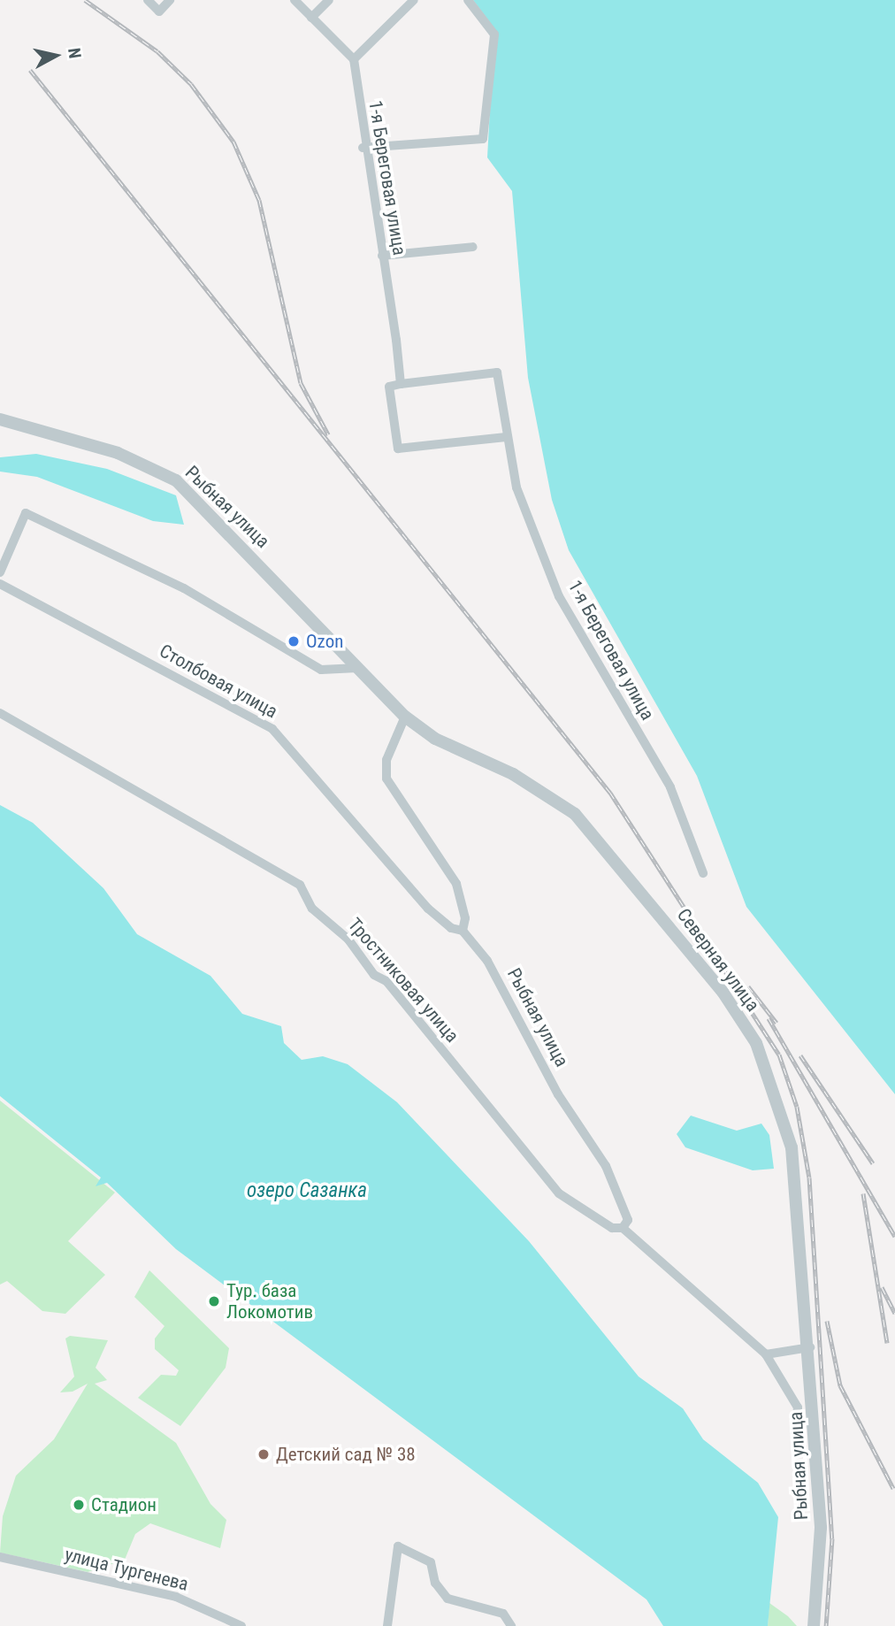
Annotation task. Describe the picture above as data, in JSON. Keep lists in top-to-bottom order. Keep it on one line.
{"streets":{"street":["1-я Береговая улица","Рыбная улица","Столбовая улица","Северная улица","Тростниковая улица","улица Тургенева"]},"crossings":[["Рыбная улица","Столбовая улица"],["Рыбная улица","Северная улица"],["Рыбная улица","Тростниковая улица"]],"water":["озеро Сазанка"],"places":["Ozon","Тур. база Локомотив","Детский сад № 38","Стадион"],"north":"right"}
